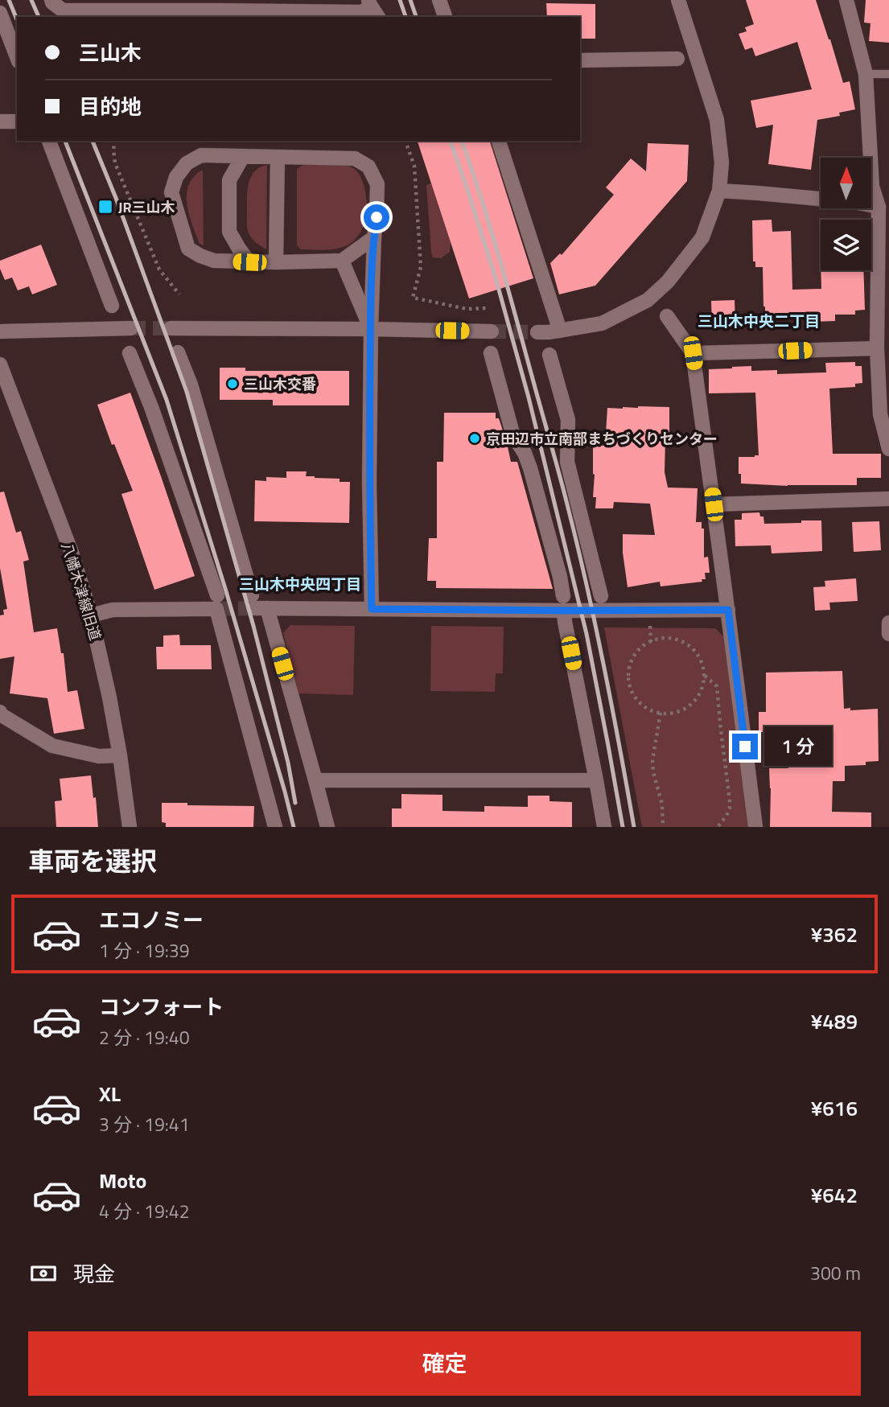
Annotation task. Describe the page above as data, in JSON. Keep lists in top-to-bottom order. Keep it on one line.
{"streets":{"street":["八幡木津線旧道"]},"districts":["三山木中央二丁目","三山木中央四丁目"],"places":{"transit":["JR三山木"],"other":["三山木交番","京田辺市立南部まちづくりセンター"]},"north":"top","page":{"banner":["三山木","目的地"],"bubble":"1 分","heading":"車両を選択","list":[{"name":"エコノミー","note":"1 分 · 19:39","value":"¥362"},{"name":"コンフォート","note":"2 分 · 19:40","value":"¥489"},{"name":"XL","note":"3 分 · 19:41","value":"¥616"},{"name":"Moto","note":"4 分 · 19:42","value":"¥642"}],"pay":["現金","300 m"],"buttons":"確定"}}
